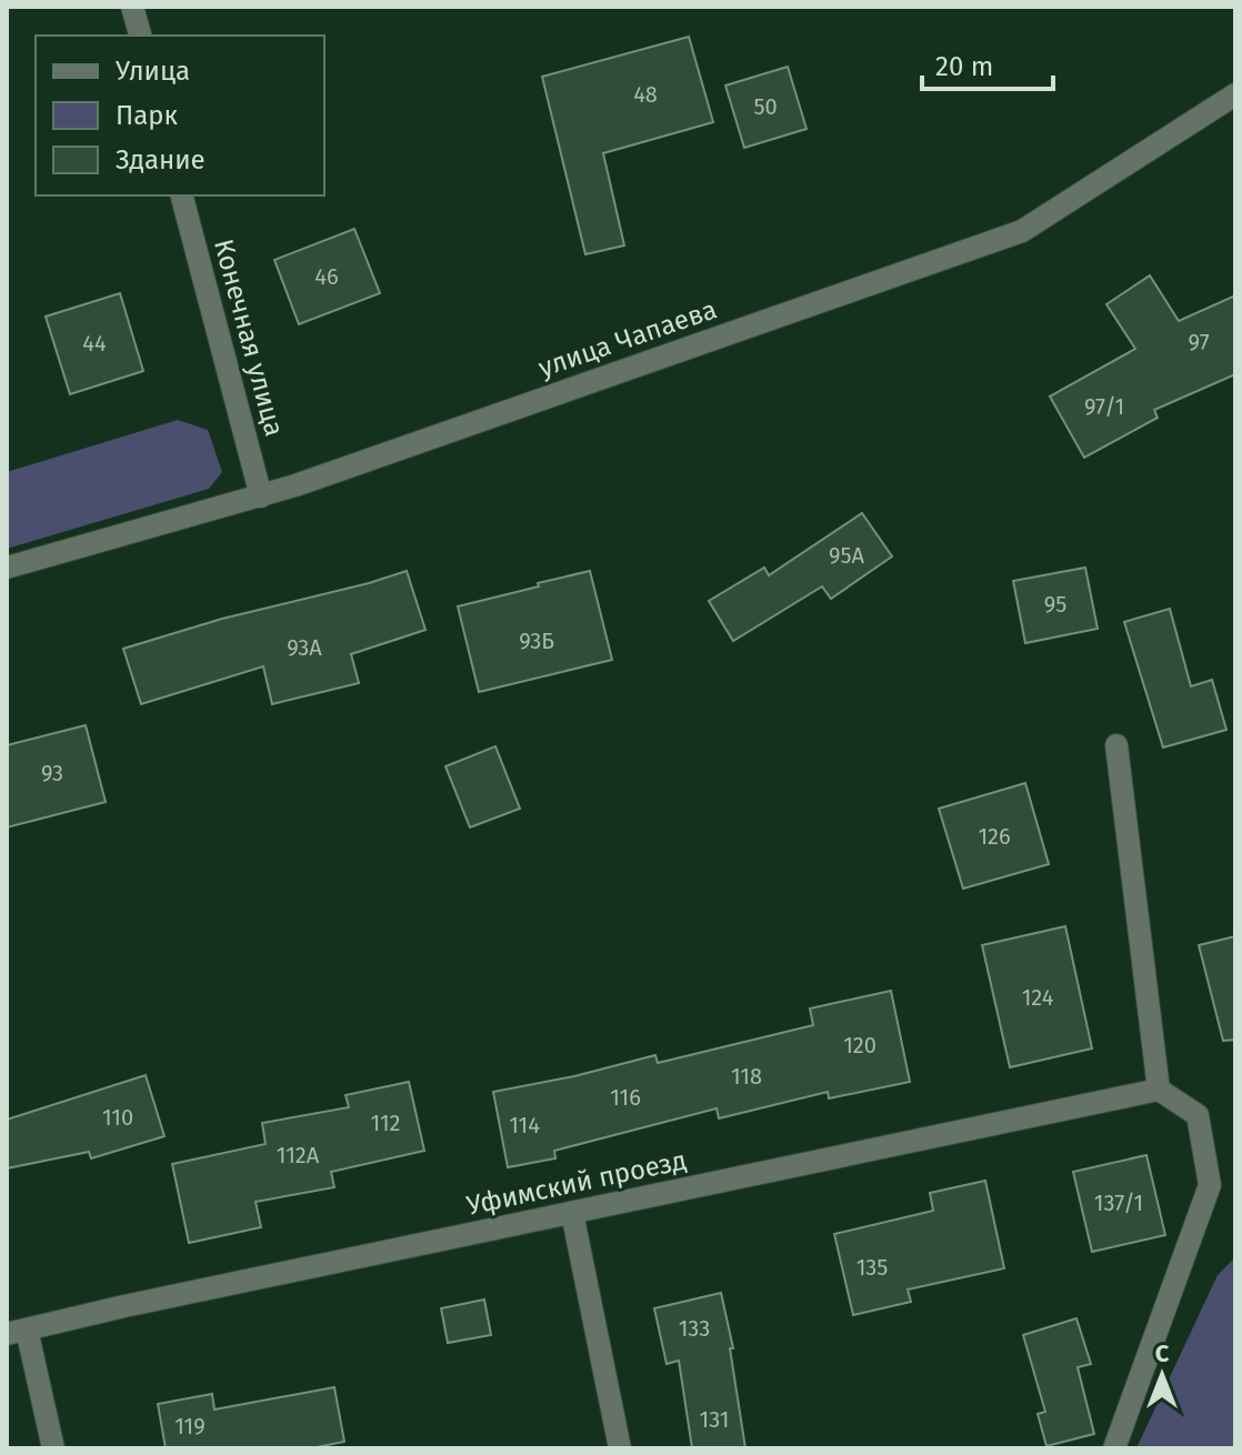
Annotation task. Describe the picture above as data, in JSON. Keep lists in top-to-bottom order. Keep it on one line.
{"streets":{"street":["Конечная улица","улица Чапаева","Уфимский проезд"]},"crossings":[["Конечная улица","улица Чапаева"]],"house_numbers":["48","50","46","97","44","97/1","95А","95","93Б","93А","93","126","124","120","118","116","110","112","114","112А","137/1","135","133","131","119"],"legend":["Улица","Парк","Здание"],"scale_bar":"20 m","north":"top"}
